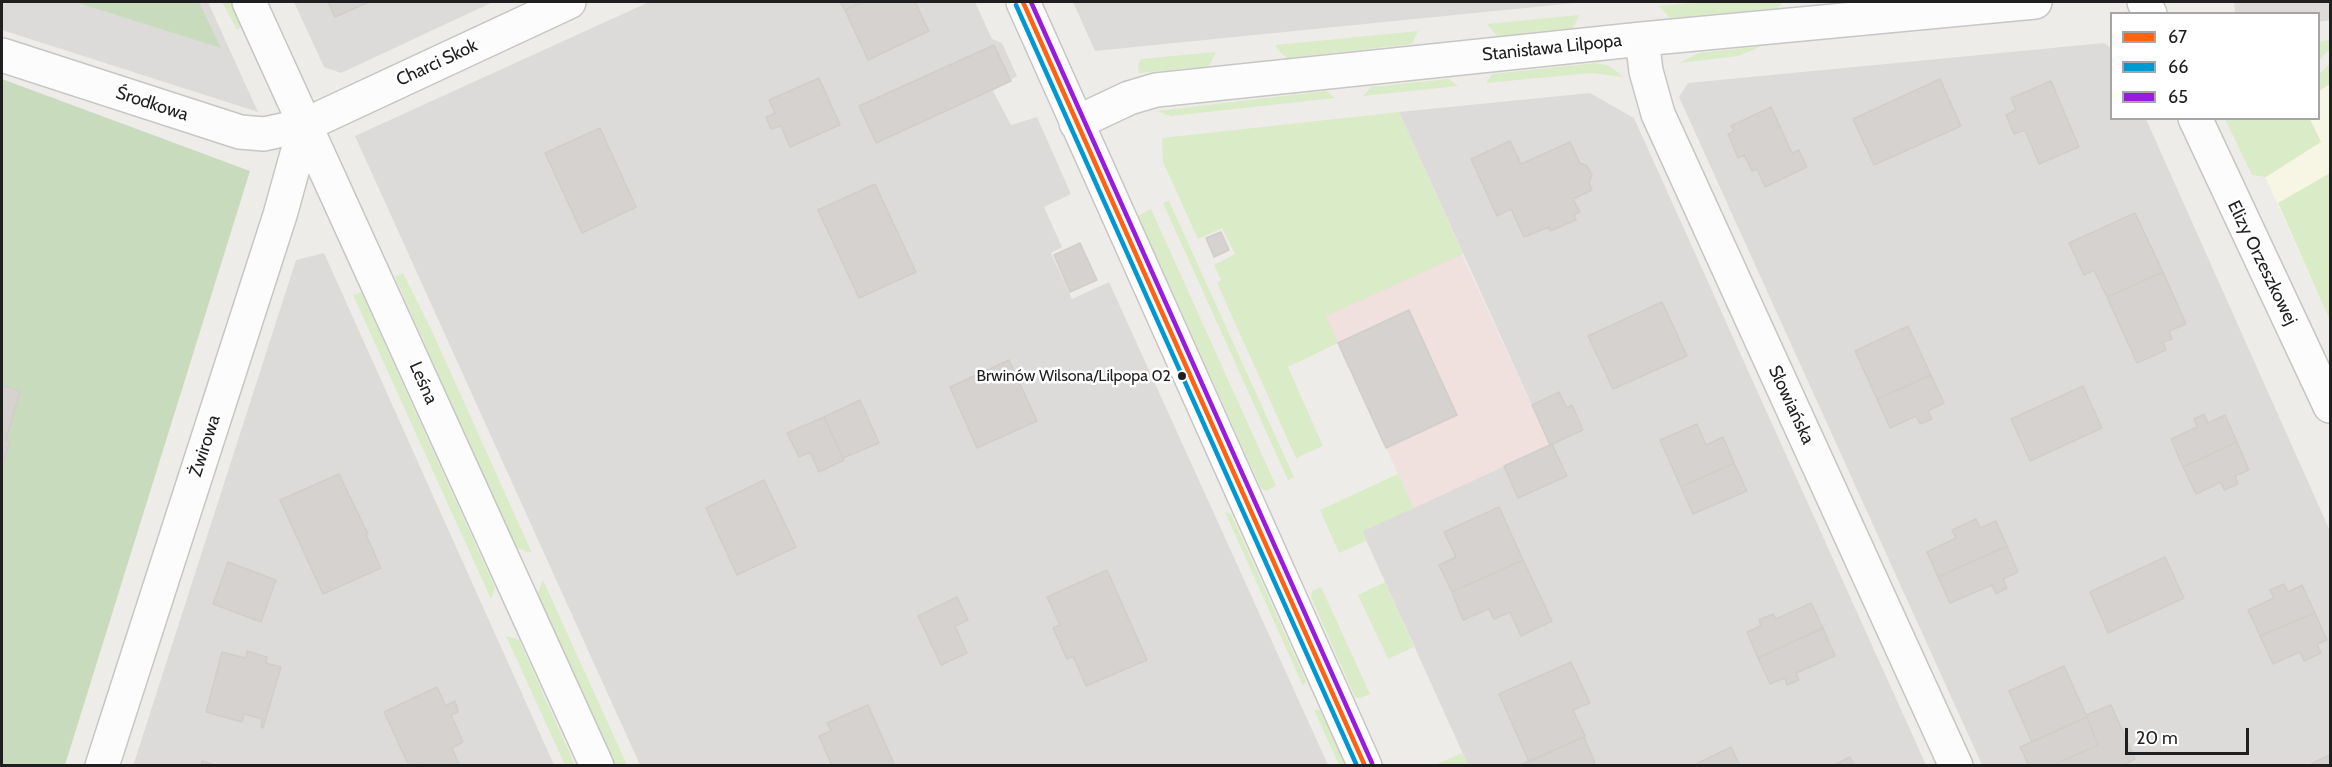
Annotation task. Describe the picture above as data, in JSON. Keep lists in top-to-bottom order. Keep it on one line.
{"streets":{"street":["Stanisława Lilpopa","Charci Skok","Środkowa","Elizy Orzeszkowej","Leśna","Słowiańska","Żwirowa"]},"crossings":[["Stanisława Lilpopa","Słowiańska"],["Charci Skok","Środkowa"],["Charci Skok","Leśna"],["Charci Skok","Żwirowa"],["Środkowa","Leśna"],["Środkowa","Żwirowa"],["Leśna","Żwirowa"]],"places":["Brwinów Wilsona/Lilpopa 02"],"lines":["transit line 67","transit line 65","transit line 66"],"legend":["67","66","65"],"scale_bar":"20 m"}
